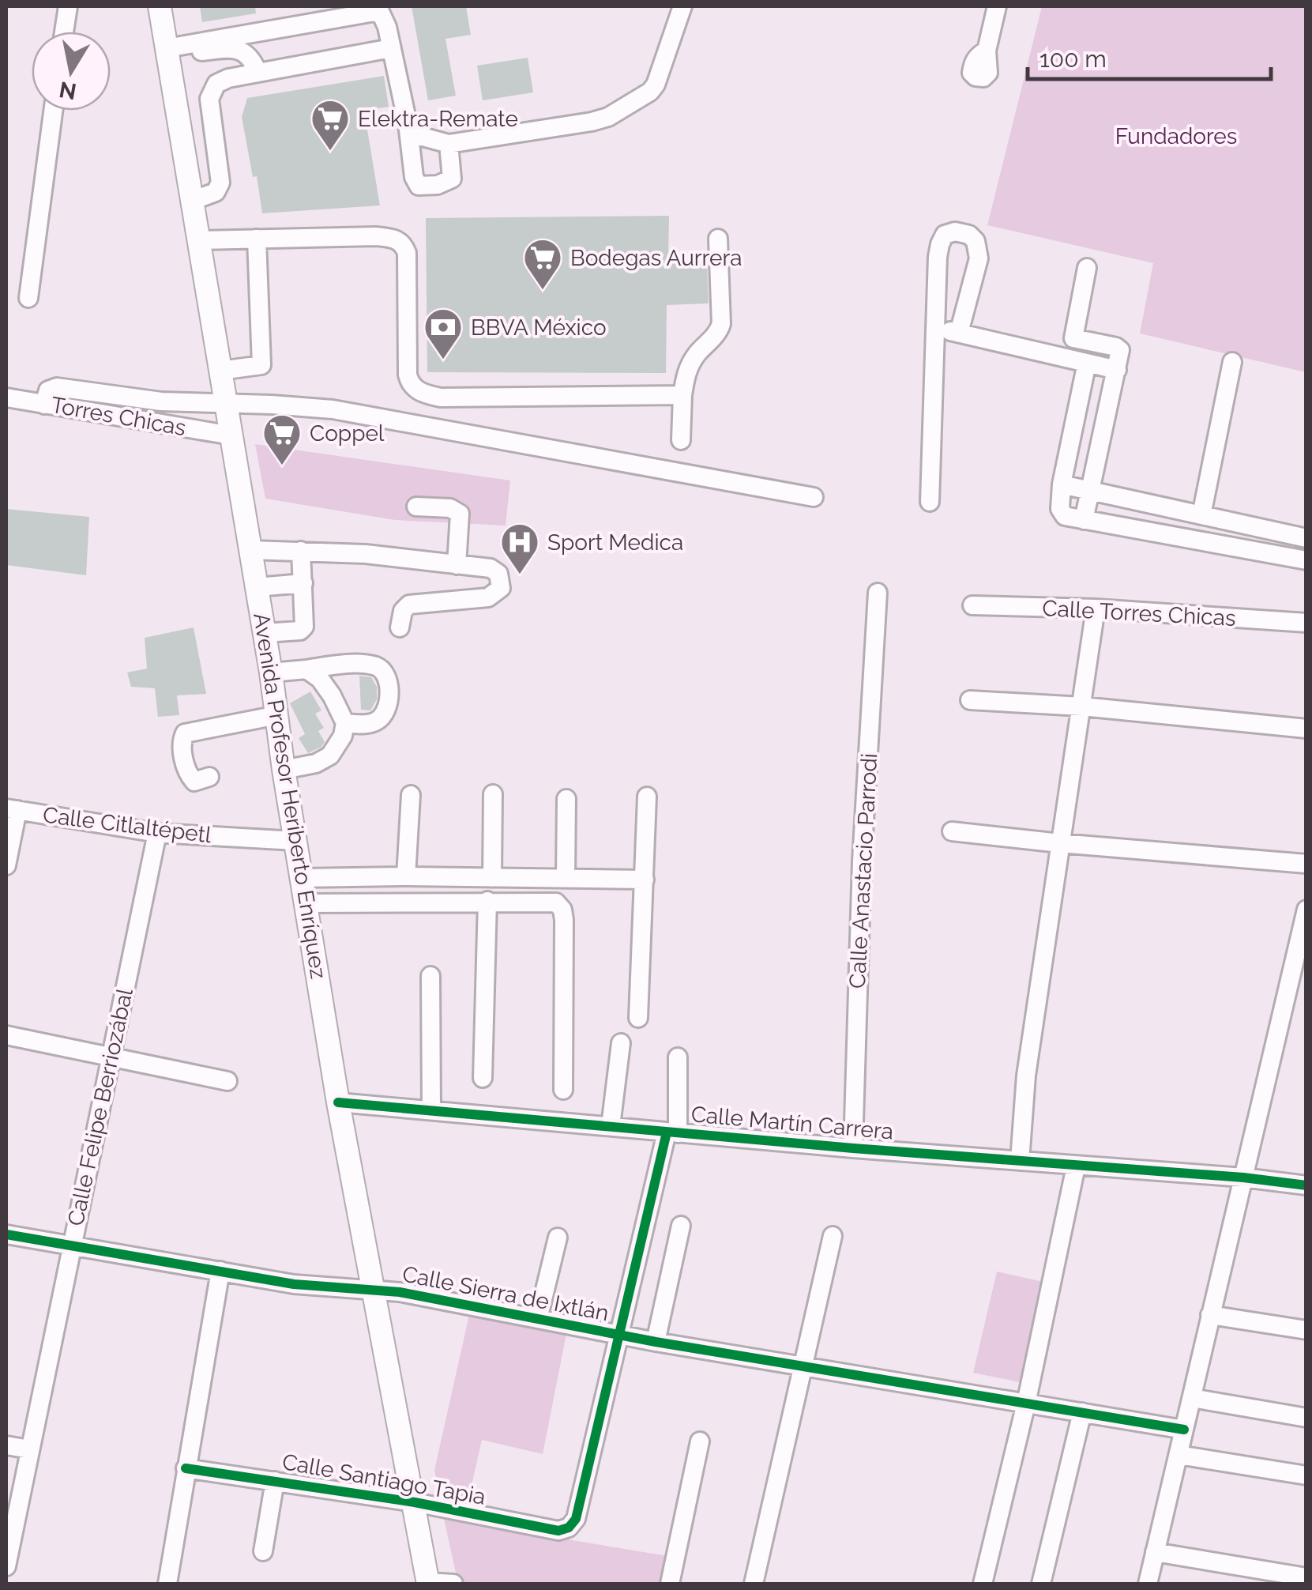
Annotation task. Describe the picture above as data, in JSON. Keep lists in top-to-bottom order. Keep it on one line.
{"streets":{"main road":["Avenida Profesor Heriberto Enríquez"],"street":["Torres Chicas","Calle Torres Chicas","Calle Citlaltépetl","Calle Anastacio Parrodi","Calle Felipe Berriozábal","Calle Martín Carrera","Calle Sierra de Ixtlán","Calle Santiago Tapia"]},"crossings":[["Torres Chicas","Avenida Profesor Heriberto Enríquez"],["Avenida Profesor Heriberto Enríquez","Calle Citlaltépetl"],["Avenida Profesor Heriberto Enríquez","Calle Martín Carrera"],["Avenida Profesor Heriberto Enríquez","Calle Sierra de Ixtlán"],["Avenida Profesor Heriberto Enríquez","Calle Santiago Tapia"],["Calle Citlaltépetl","Calle Felipe Berriozábal"],["Calle Anastacio Parrodi","Calle Martín Carrera"],["Calle Felipe Berriozábal","Calle Sierra de Ixtlán"],["Calle Sierra de Ixtlán","Calle Santiago Tapia"]],"parks":["Fundadores"],"places":{"supermarket":["Elektra-Remate","Bodegas Aurrera","Coppel"],"bank":["BBVA México"],"hospital":["Sport Medica"]},"scale_bar":"100 m","north":"bottom"}
